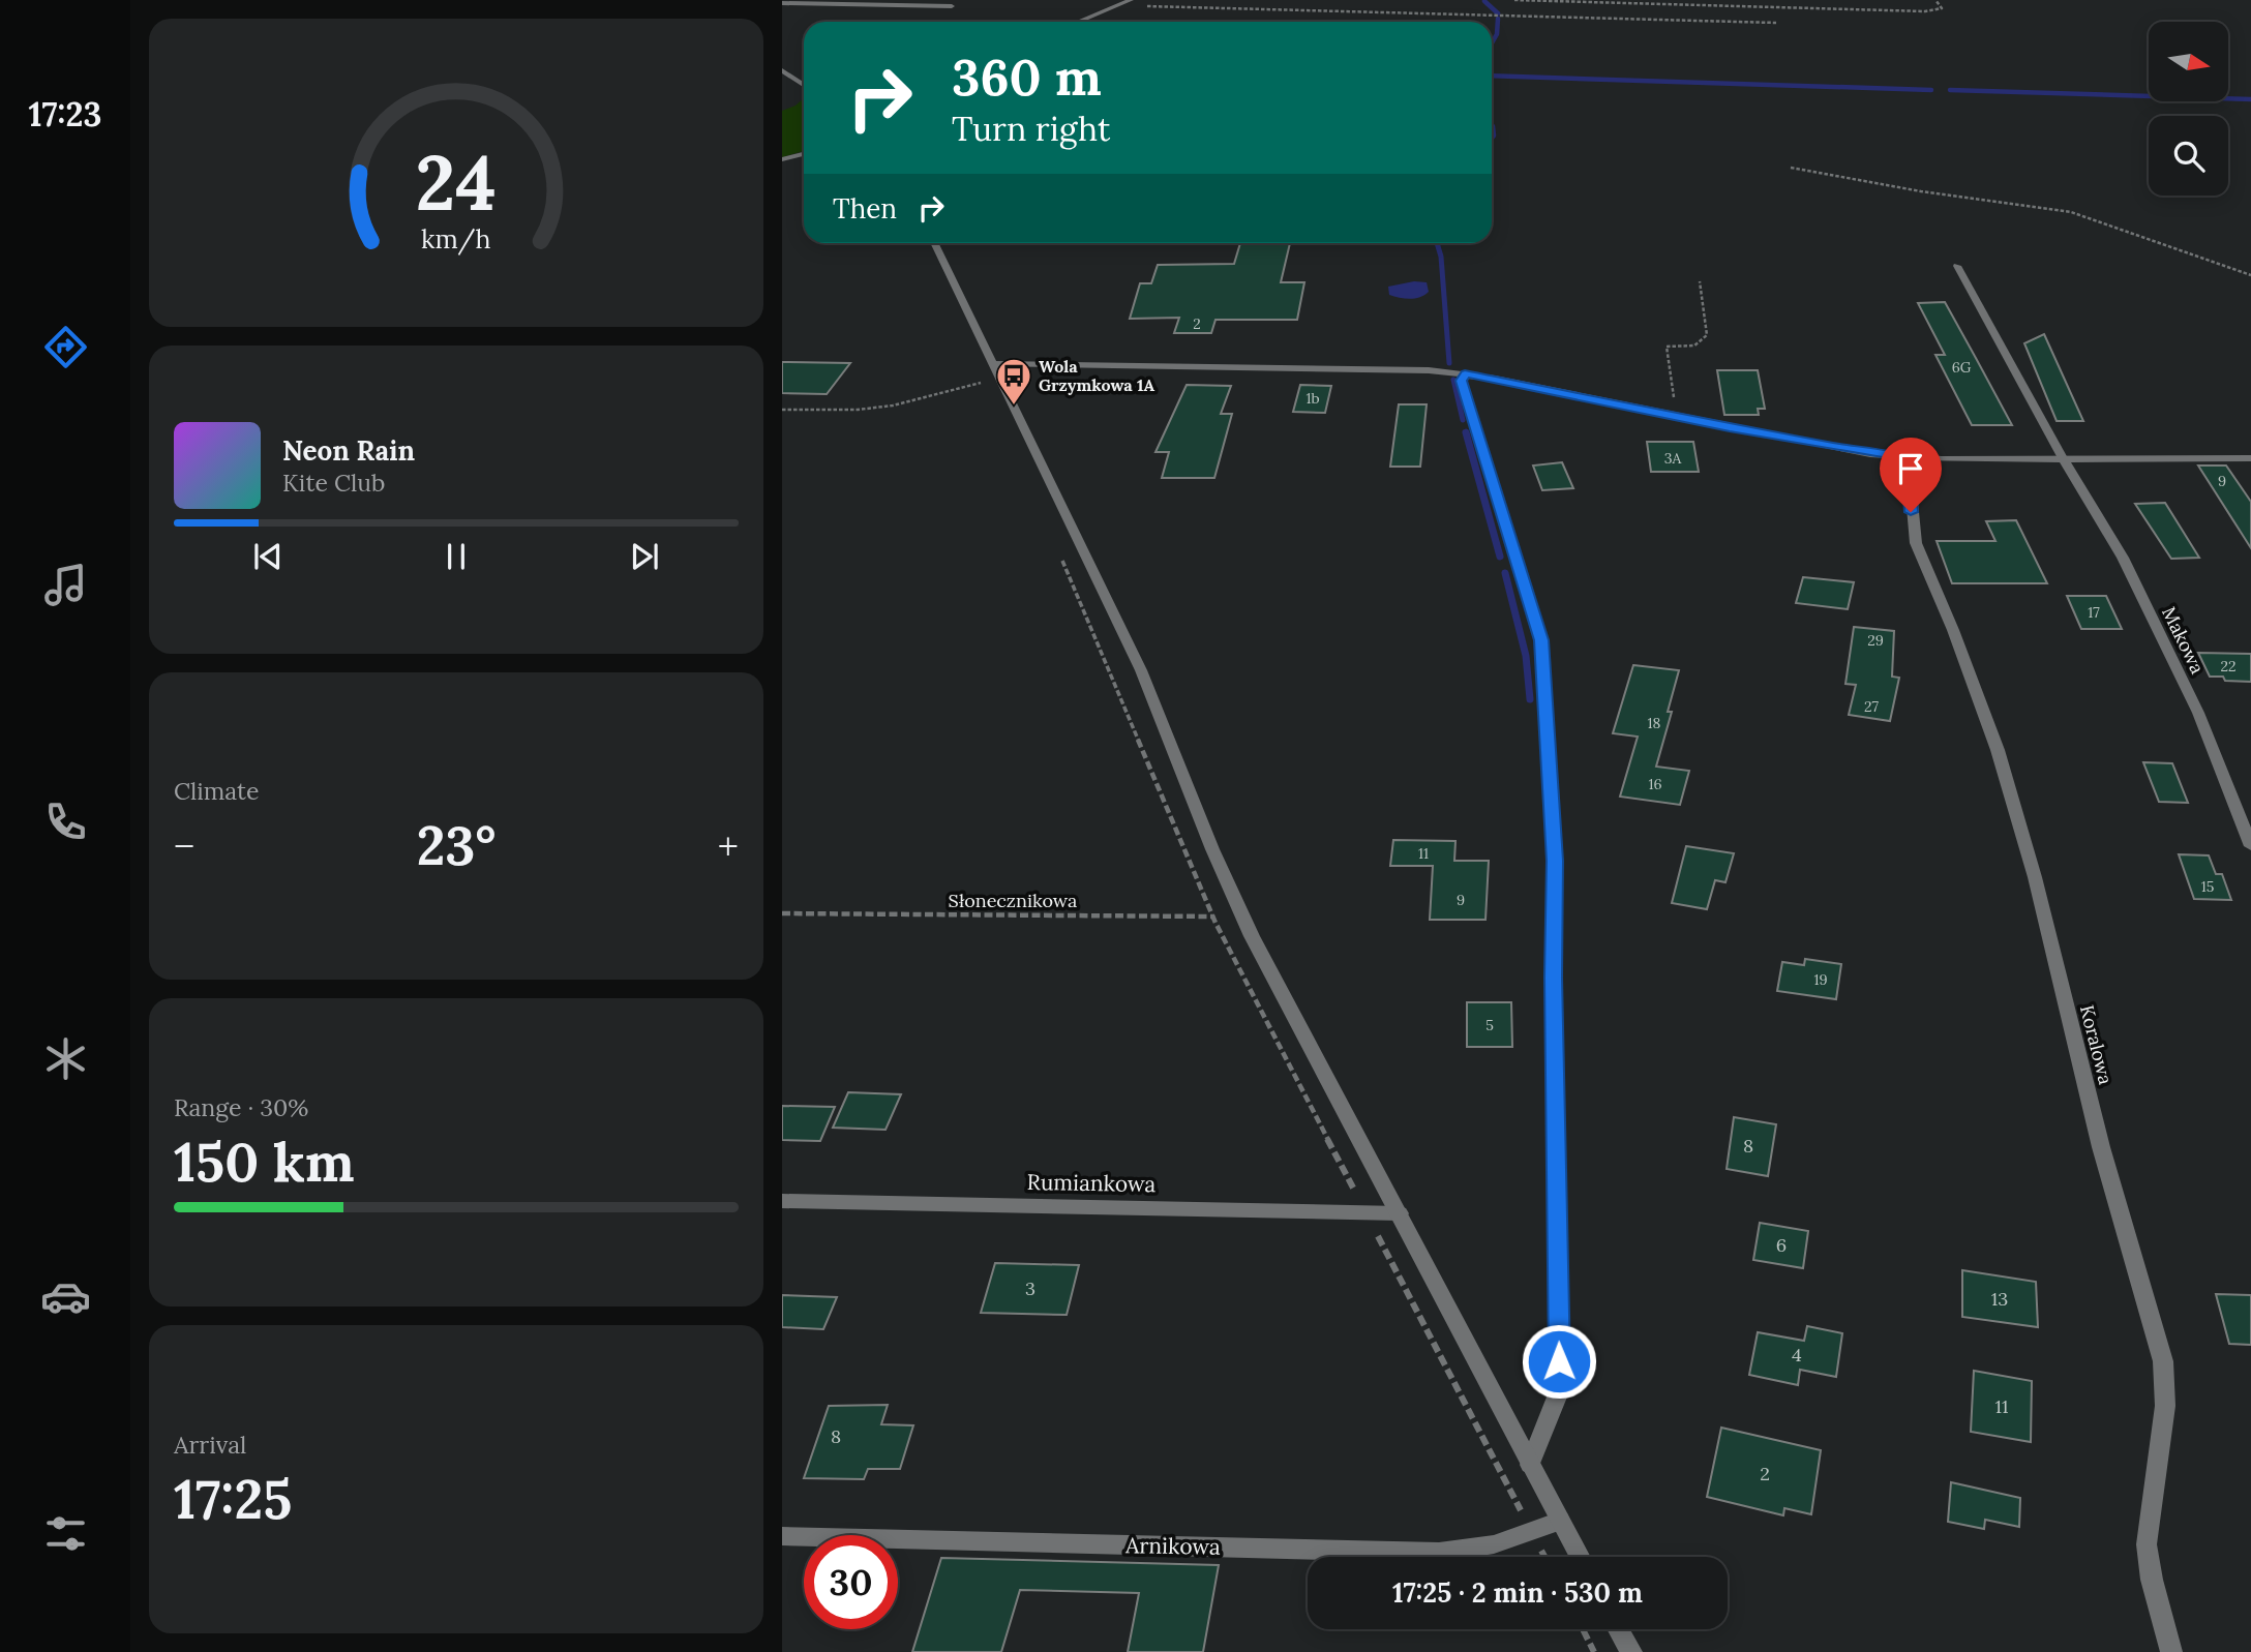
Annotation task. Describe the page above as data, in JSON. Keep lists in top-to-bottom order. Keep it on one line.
{"streets":{"street":["Makowa","Koralowa","Rumiankowa","Arnikowa"],"path":["Słonecznikowa"]},"places":{"bus stop":["Wola Grzymkowa 1A"]},"house_numbers":["2","6G","1b","3A","9","17","29","22","27","18","16","11","15","9","19","5","8","6","3","13","4","11","8","2"],"north":"right","page":{"tabs":"17:23","turn":["360 m","Turn right"],"then":"Then","song":["Neon Rain","Kite Club"],"tile":["Climate",["Range · 30%","150 km"],["Arrival","17:25"]],"heat":["−","23°","+"],"limit":"30","trip":"17:25 · 2 min · 530 m","gauge":["24","km/h"]}}
